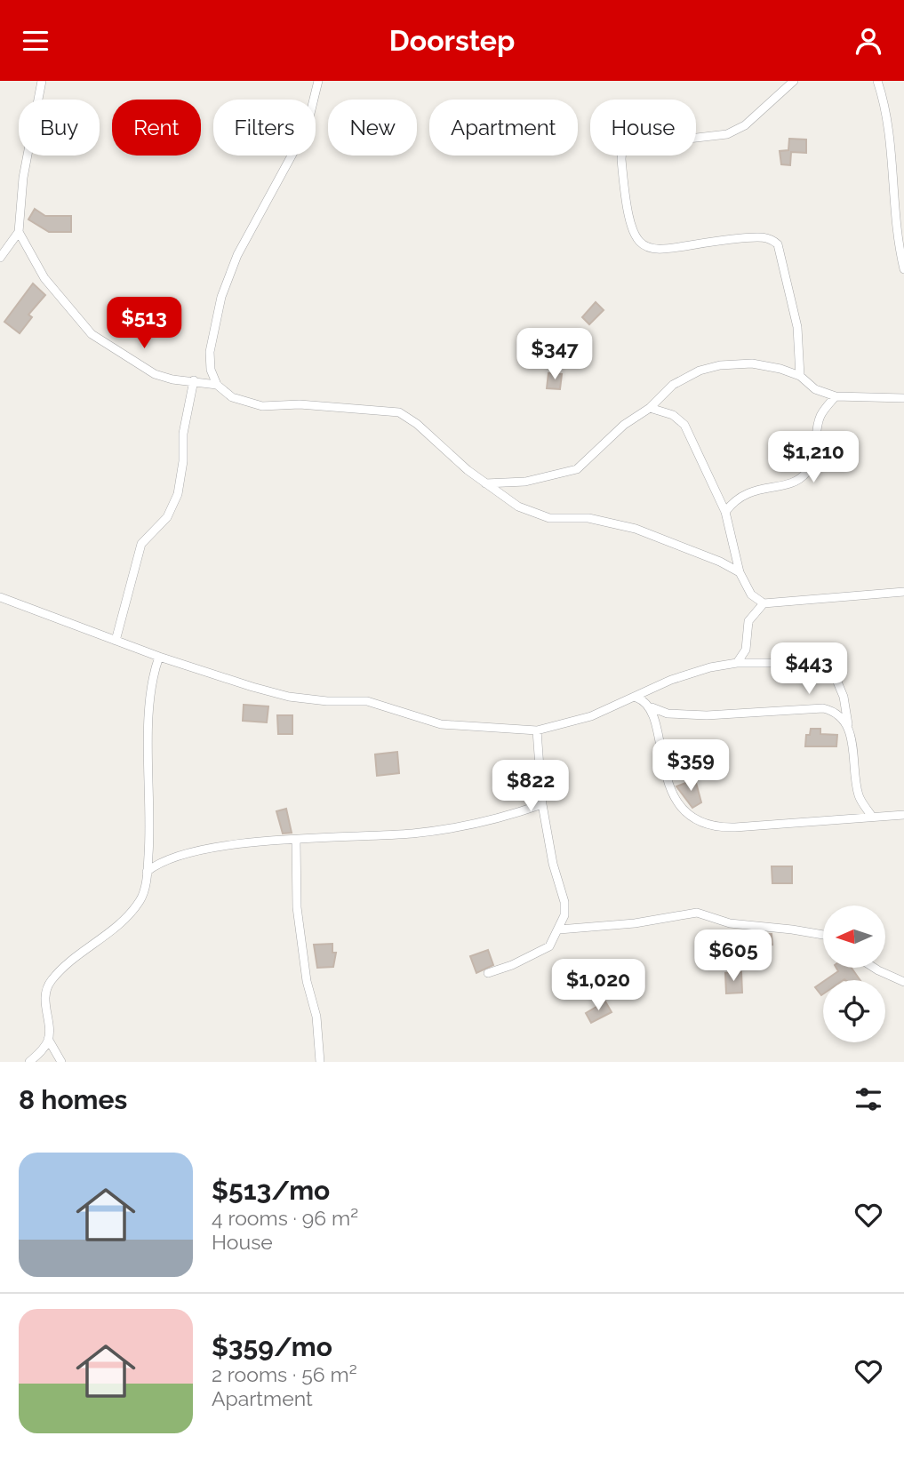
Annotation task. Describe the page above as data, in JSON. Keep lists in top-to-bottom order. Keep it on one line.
{"north":"left","page":{"header":"Doorstep","chip":["Buy","Rent","Filters","New","Apartment","House"],"price":["$513","$347","$1,210","$443","$359","$822","$605","$1,020"],"heading":"8 homes","list":[{"name":"$513/mo","note":"4 rooms · 96 m² · House"},{"name":"$359/mo","note":"2 rooms · 56 m² · Apartment"}]}}
